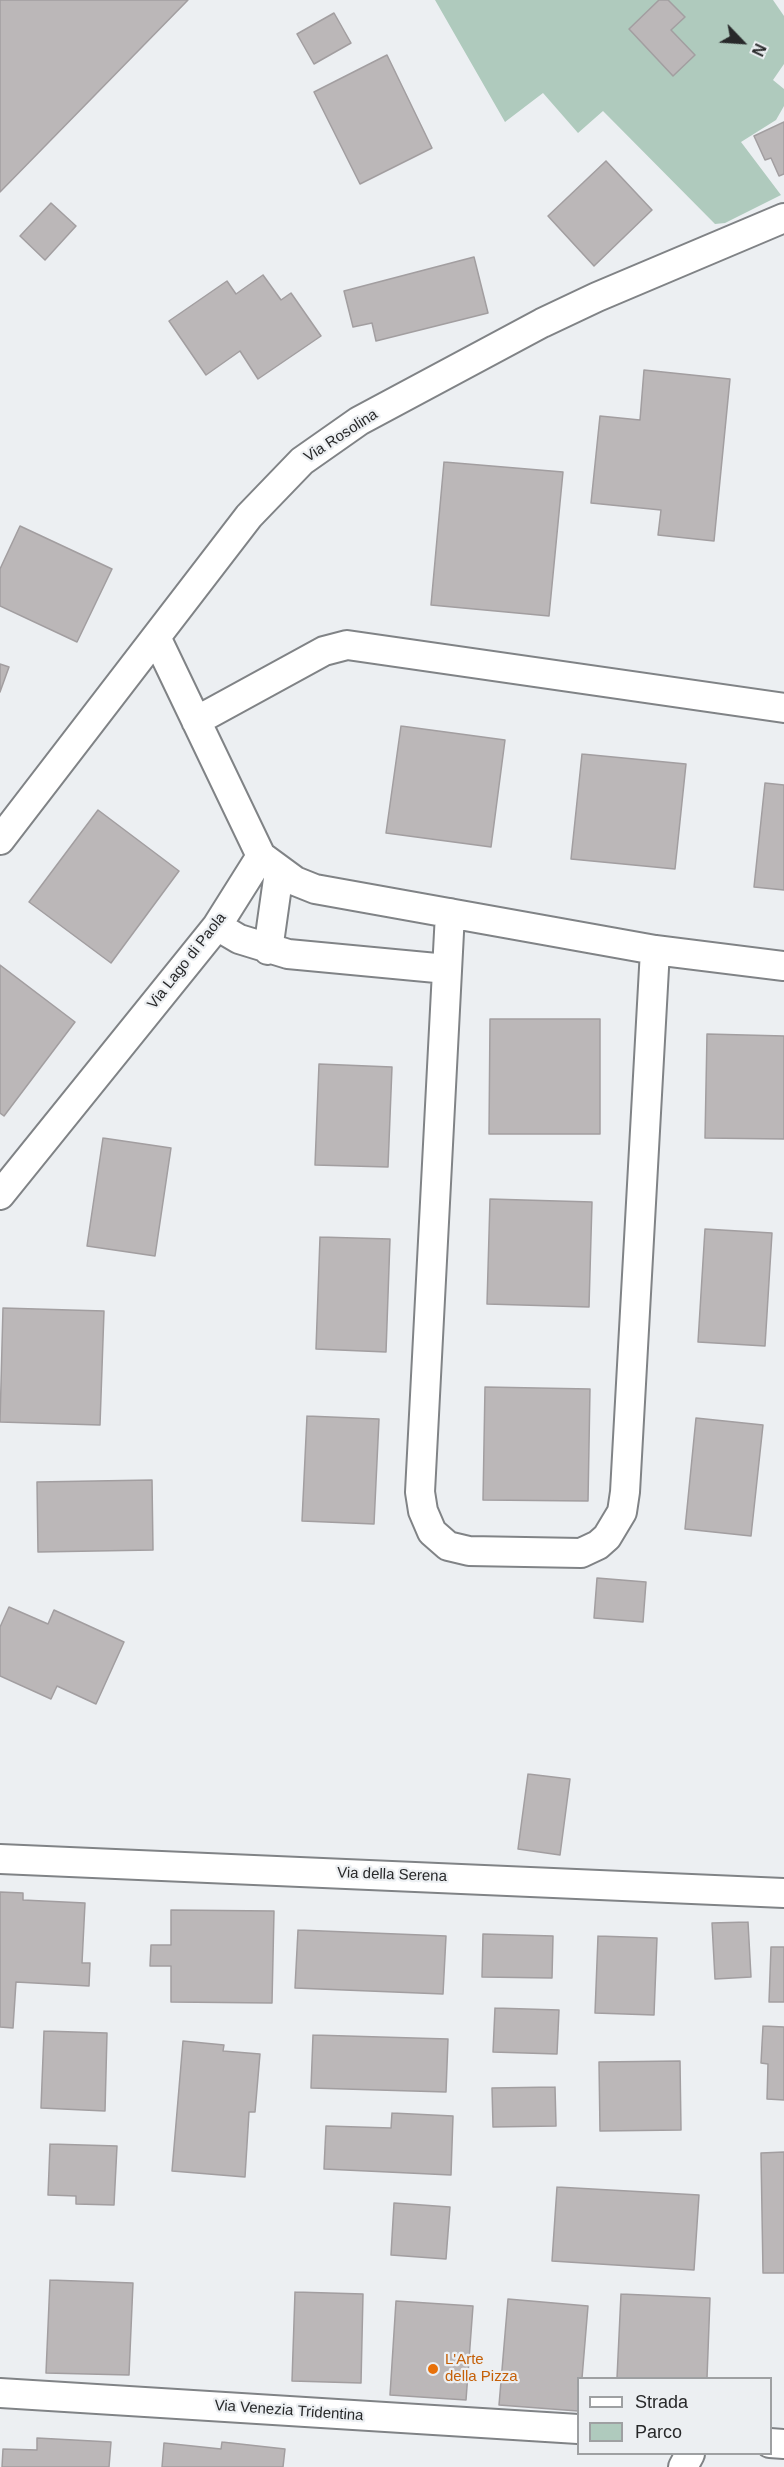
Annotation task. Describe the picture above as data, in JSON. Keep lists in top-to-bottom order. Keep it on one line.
{"streets":{"street":["Via Rosolina","Via Lago di Paola","Via della Serena","Via Venezia Tridentina"]},"places":["L'Arte della Pizza"],"legend":["Strada","Parco"],"north":"bottom right"}
